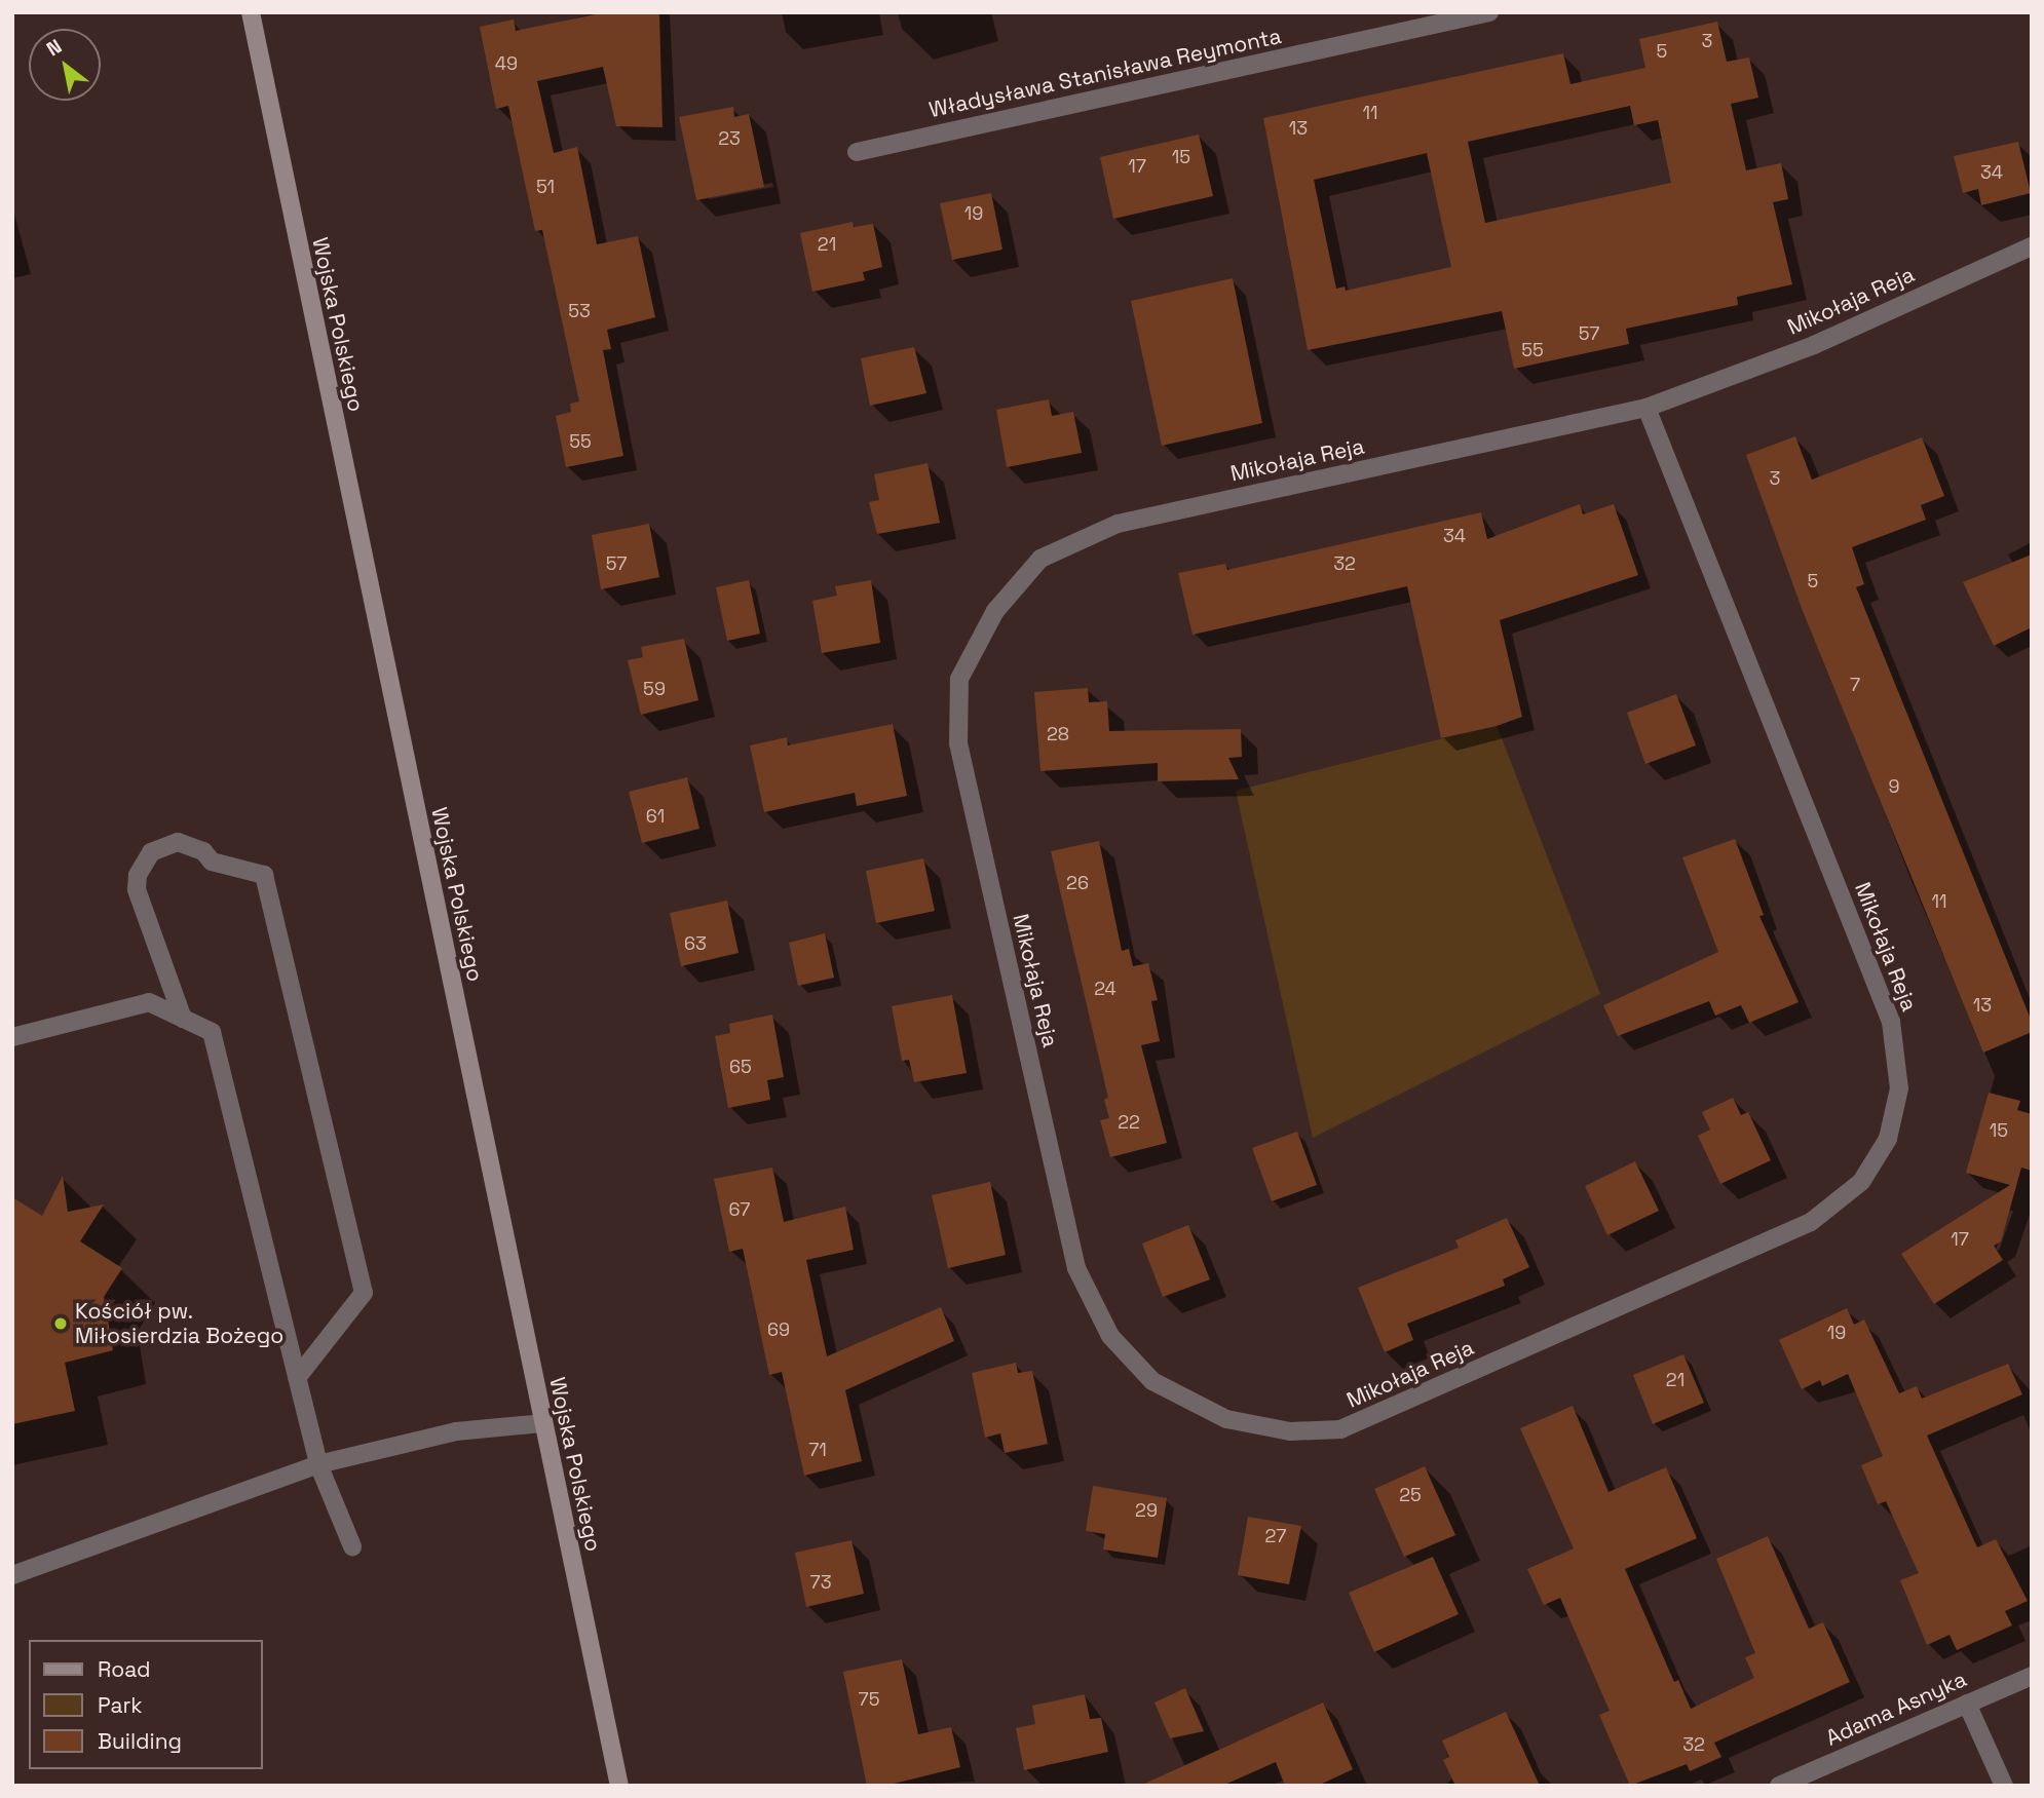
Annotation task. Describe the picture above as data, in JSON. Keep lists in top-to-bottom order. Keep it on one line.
{"streets":{"main road":["Wojska Polskiego"],"street":["Władysława Stanisława Reymonta","Mikołaja Reja","Adama Asnyka"]},"places":["Kościół pw. Miłosierdzia Bożego"],"house_numbers":["3","5","49","11","13","23","15","17","34","51","19","21","53","57","55","55","3","34","57","32","5","7","59","28","9","61","26","11","63","24","13","65","22","15","67","17","69","19","21","71","25","29","27","73","75","32"],"legend":["Road","Park","Building"],"north":"top left"}
